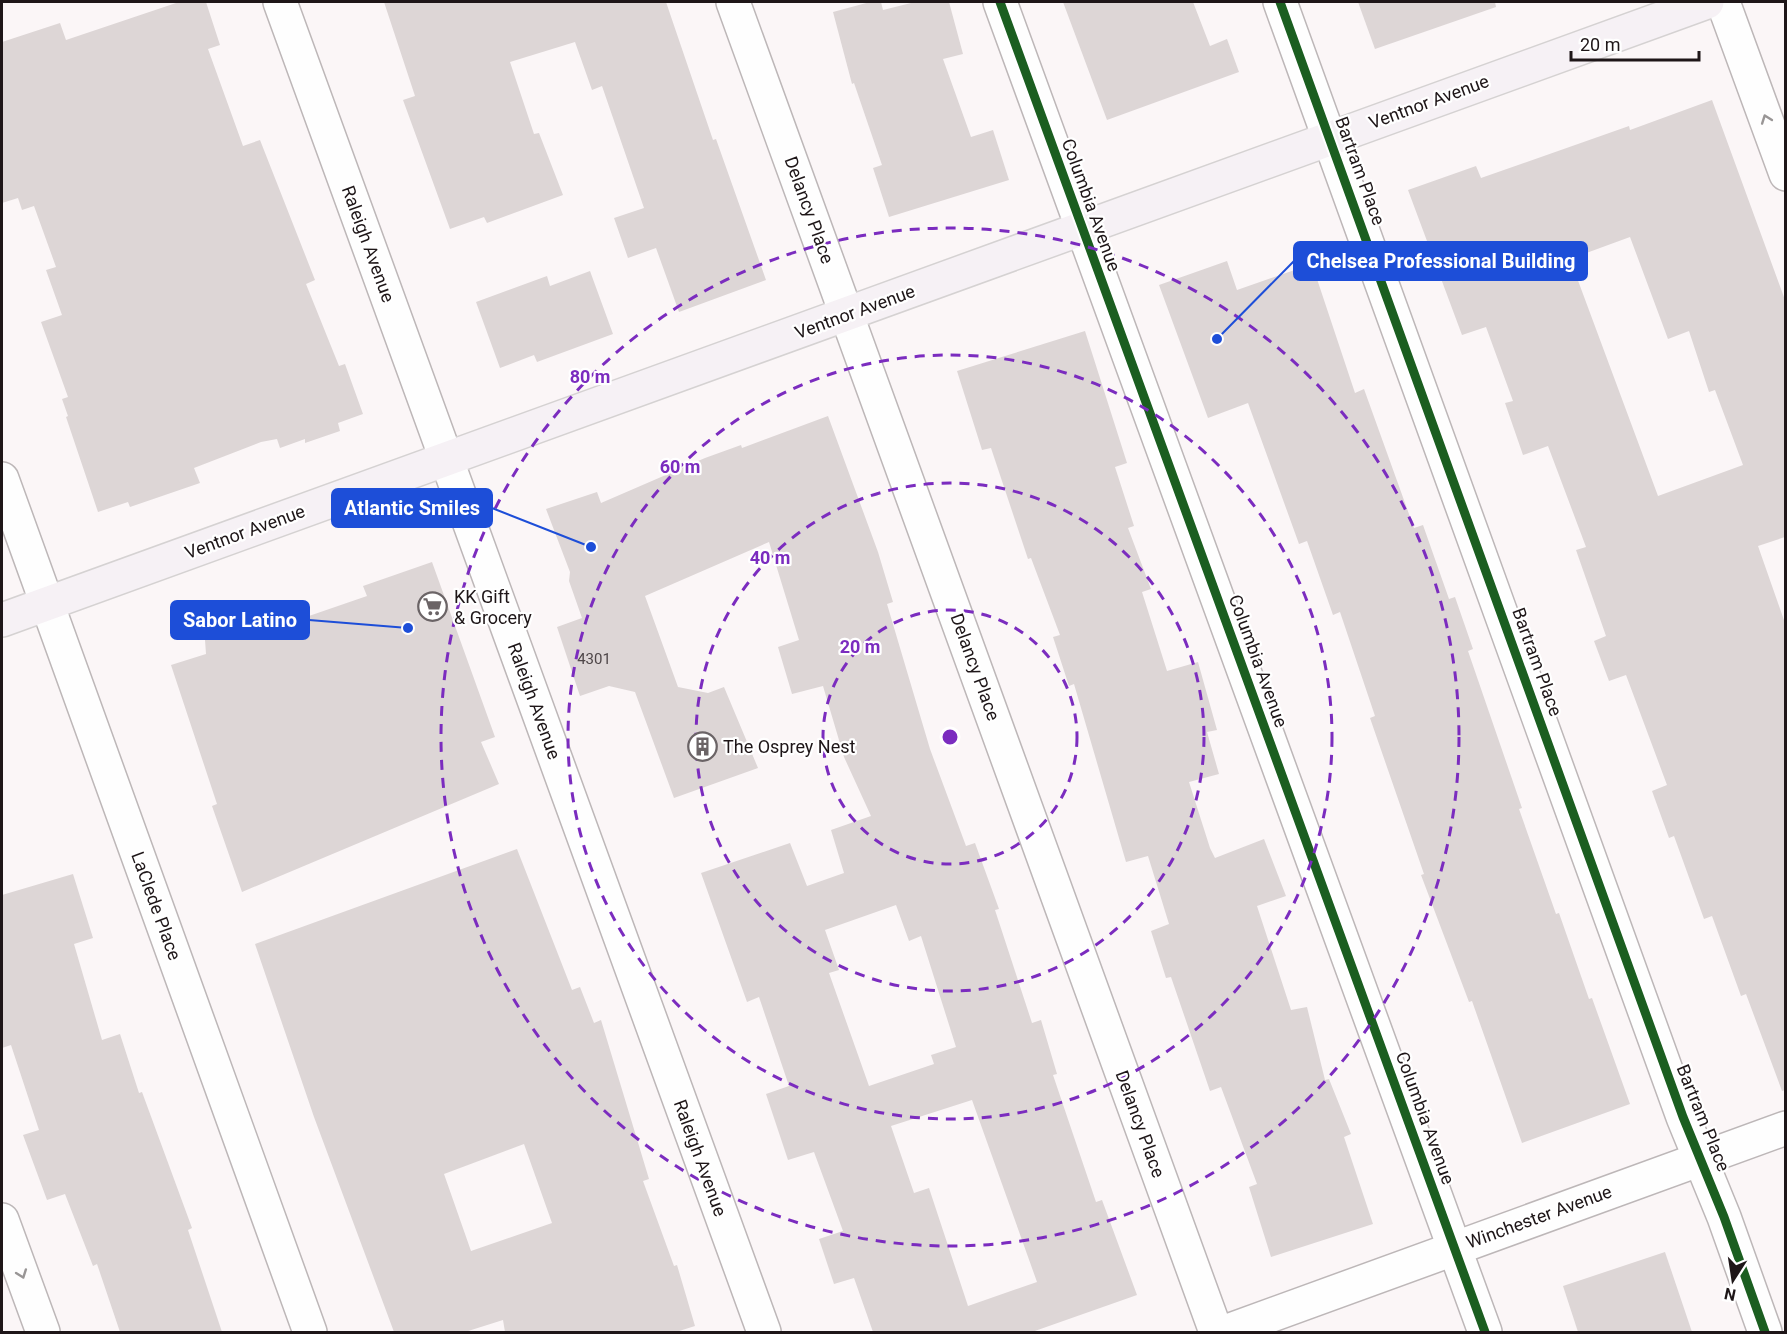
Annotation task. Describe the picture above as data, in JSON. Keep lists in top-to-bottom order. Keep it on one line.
{"streets":{"main road":["Ventnor Avenue"],"street":["Bartram Place","Columbia Avenue","Delancy Place","Raleigh Avenue","LaClede Place","Winchester Avenue"]},"crossings":[["Ventnor Avenue","Bartram Place"],["Ventnor Avenue","Columbia Avenue"],["Ventnor Avenue","Delancy Place"],["Ventnor Avenue","Raleigh Avenue"],["Ventnor Avenue","LaClede Place"],["Bartram Place","Winchester Avenue"],["Columbia Avenue","Winchester Avenue"]],"places":{"other":["Chelsea Professional Building","Atlantic Smiles","Sabor Latino"],"supermarket":["KK Gift & Grocery"],"building":["The Osprey Nest"]},"house_numbers":["4301"],"scale_bar":"20 m","north":"bottom","rings":["80 m","60 m","40 m","20 m"]}
